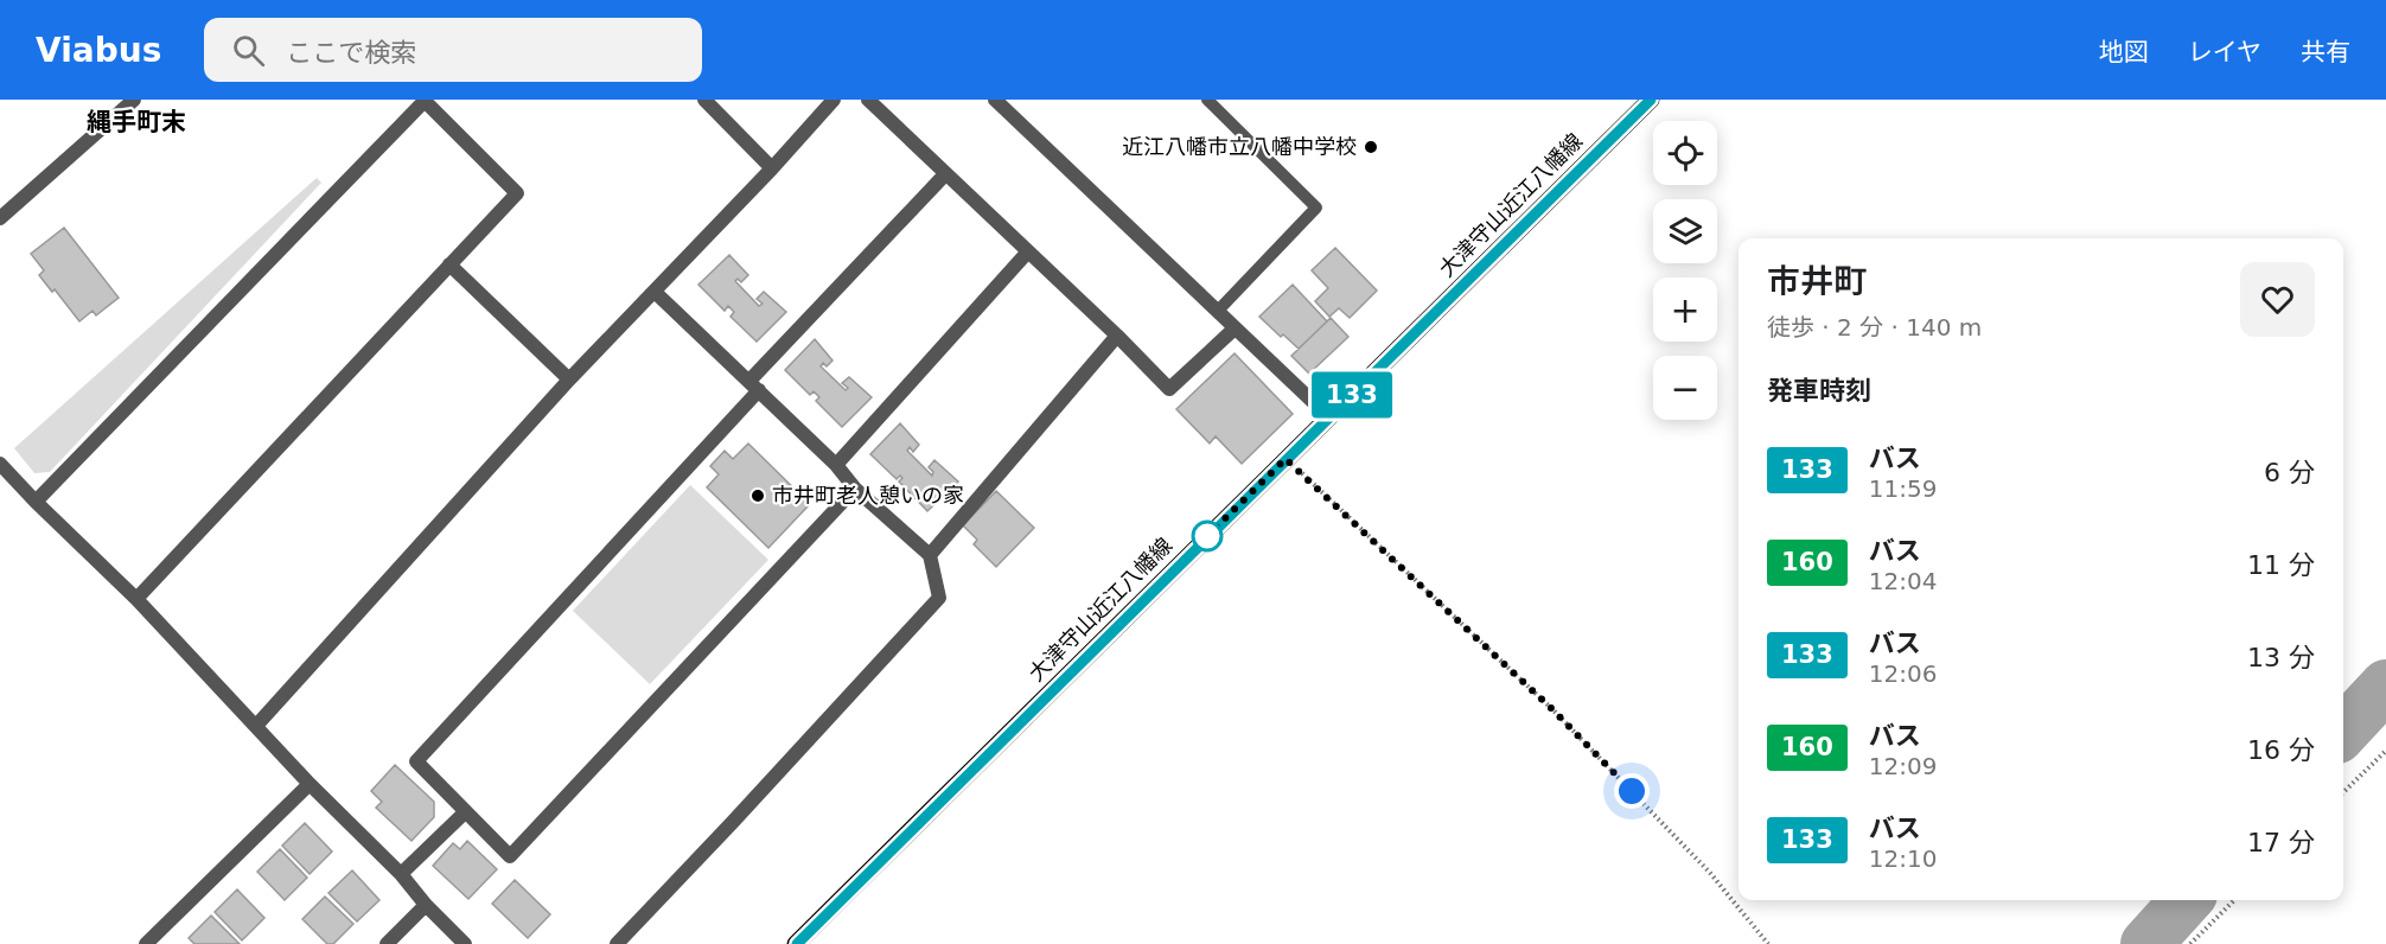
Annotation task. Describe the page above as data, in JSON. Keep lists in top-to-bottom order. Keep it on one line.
{"streets":{"main road":["大津守山近江八幡線"]},"districts":["縄手町末"],"places":["近江八幡市立八幡中学校","市井町老人憩いの家"],"lines":["bus line 133"],"page":{"header":"Viabus","search":"ここで検索","nav":["地図","レイヤ","共有"],"on_map":"133","map_buttons":["+","−"],"heading":[["市井町","徒歩 · 2 分 · 140 m"],"発車時刻"],"list":[{"mark":"133","name":"バス","note":"11:59","value":"6 分"},{"mark":"160","name":"バス","note":"12:04","value":"11 分"},{"mark":"133","name":"バス","note":"12:06","value":"13 分"},{"mark":"160","name":"バス","note":"12:09","value":"16 分"},{"mark":"133","name":"バス","note":"12:10","value":"17 分"}]}}
